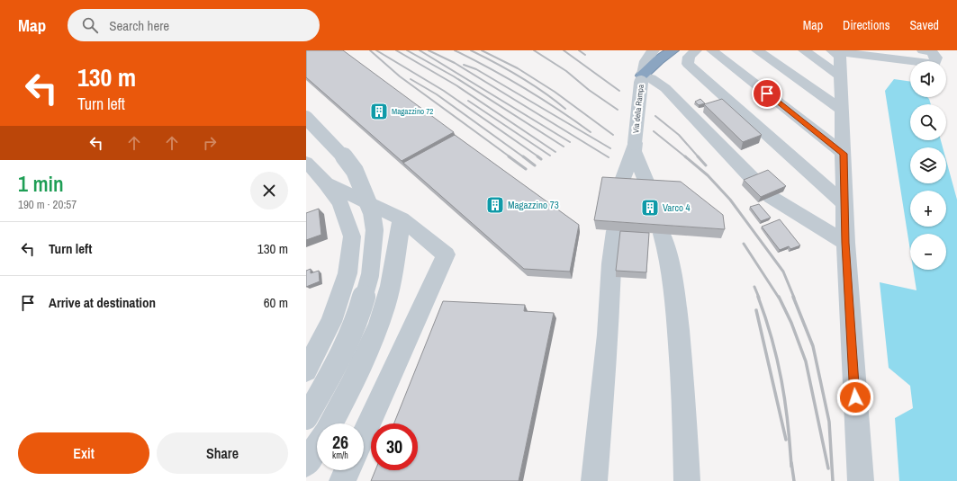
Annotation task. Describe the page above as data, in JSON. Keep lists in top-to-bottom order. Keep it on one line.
{"streets":{"street":["Via della Rampa"]},"places":{"building":["Magazzino 72","Magazzino 73","Varco 4"]},"page":{"header":"Map","search":"Search here","nav":["Map","Directions","Saved"],"turn":["130 m","Turn left"],"map_buttons":["+","−"],"heading":["1 min","190 m · 20:57"],"list":[{"name":"Turn left","value":"130 m"},{"name":"Arrive at destination","value":"60 m"}],"speed":"26 km/h","limit":"30","buttons":["Exit","Share"]}}
